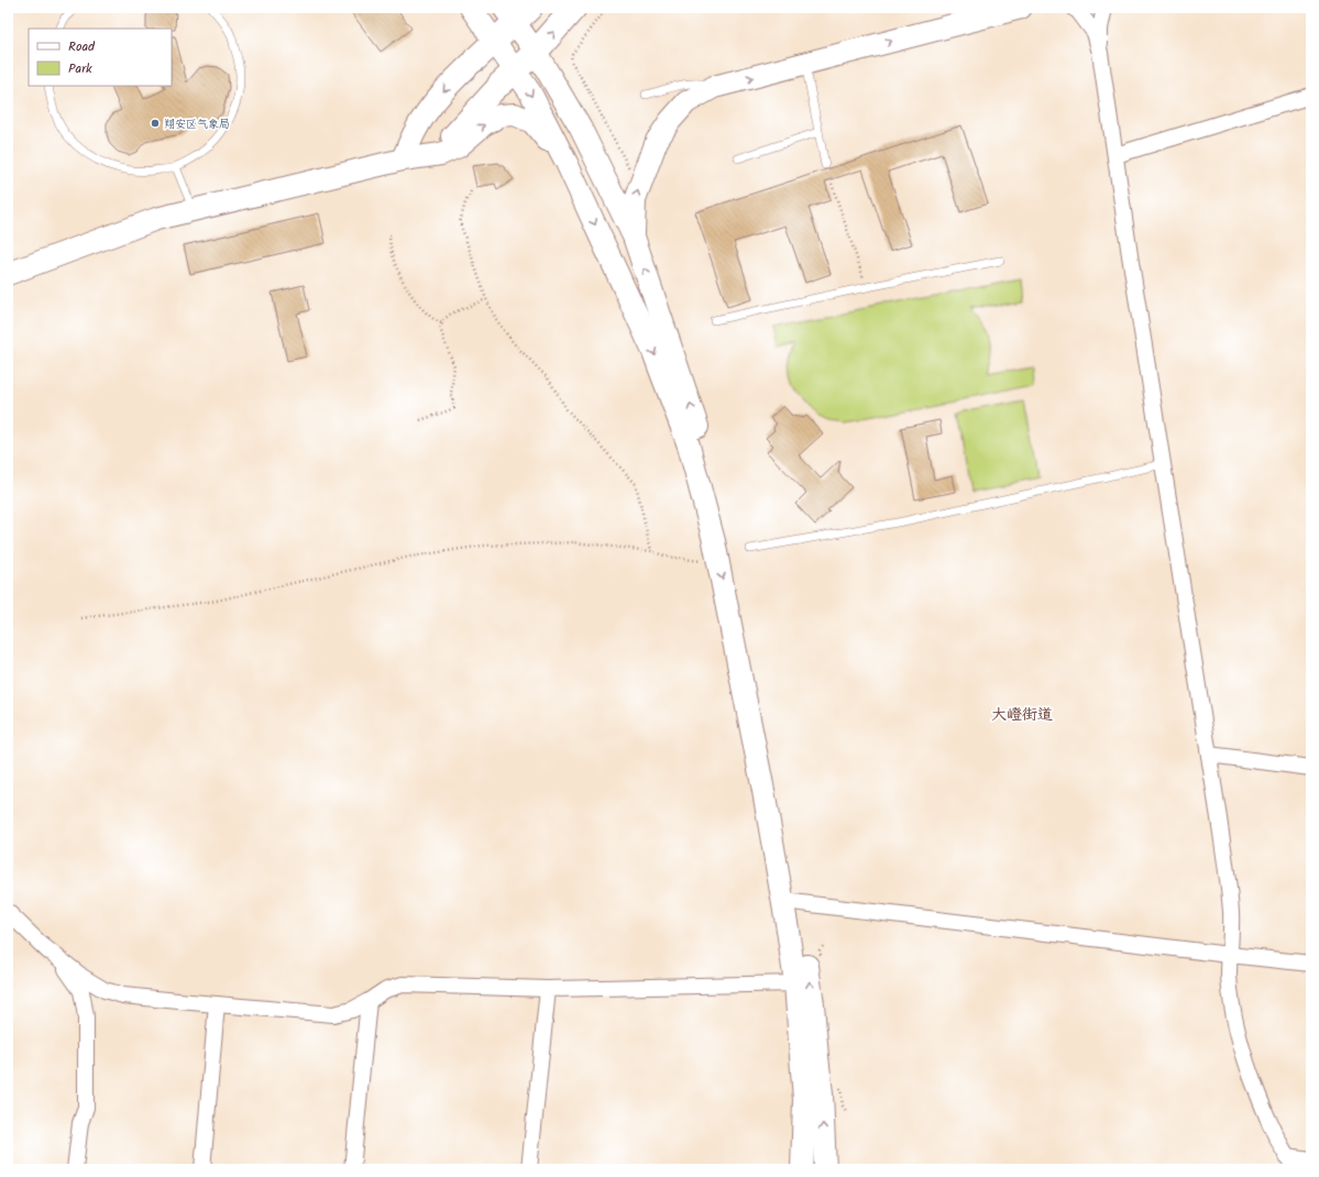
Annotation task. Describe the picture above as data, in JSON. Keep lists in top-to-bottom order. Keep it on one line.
{"districts":["大嶝街道"],"places":["翔安区气象局"],"legend":["Road","Park"]}
